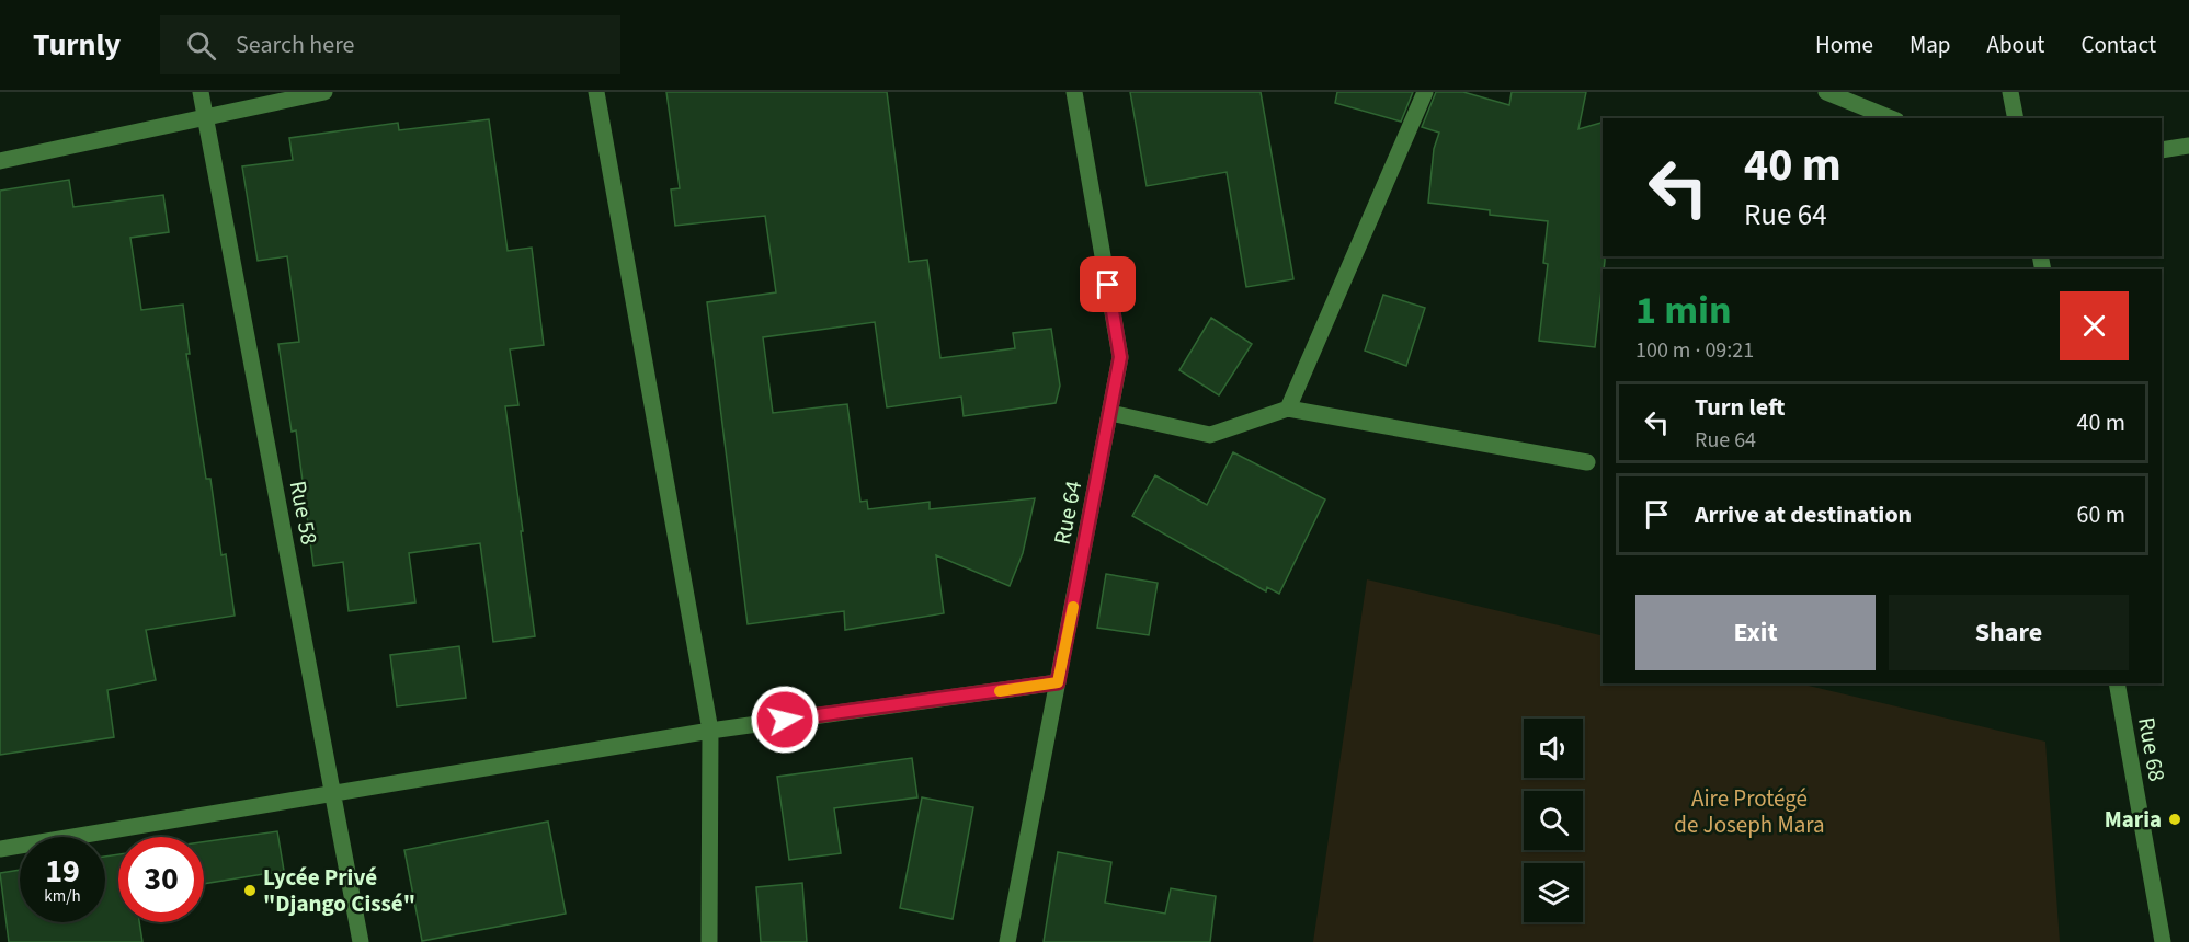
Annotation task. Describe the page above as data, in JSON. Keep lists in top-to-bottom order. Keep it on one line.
{"streets":{"street":["Rue 58","Rue 64","Rue 68"]},"parks":["Aire Protégé de Joseph Mara"],"places":["Maria","Lycée Privé \"Django Cissé\""],"page":{"header":"Turnly","search":"Search here","nav":["Home","Map","About","Contact"],"turn":["40 m","Rue 64"],"heading":["1 min","100 m · 09:21"],"list":[{"name":"Turn left","note":"Rue 64","value":"40 m"},{"name":"Arrive at destination","value":"60 m"}],"buttons":["Exit","Share"],"speed":"19 km/h","limit":"30"}}
